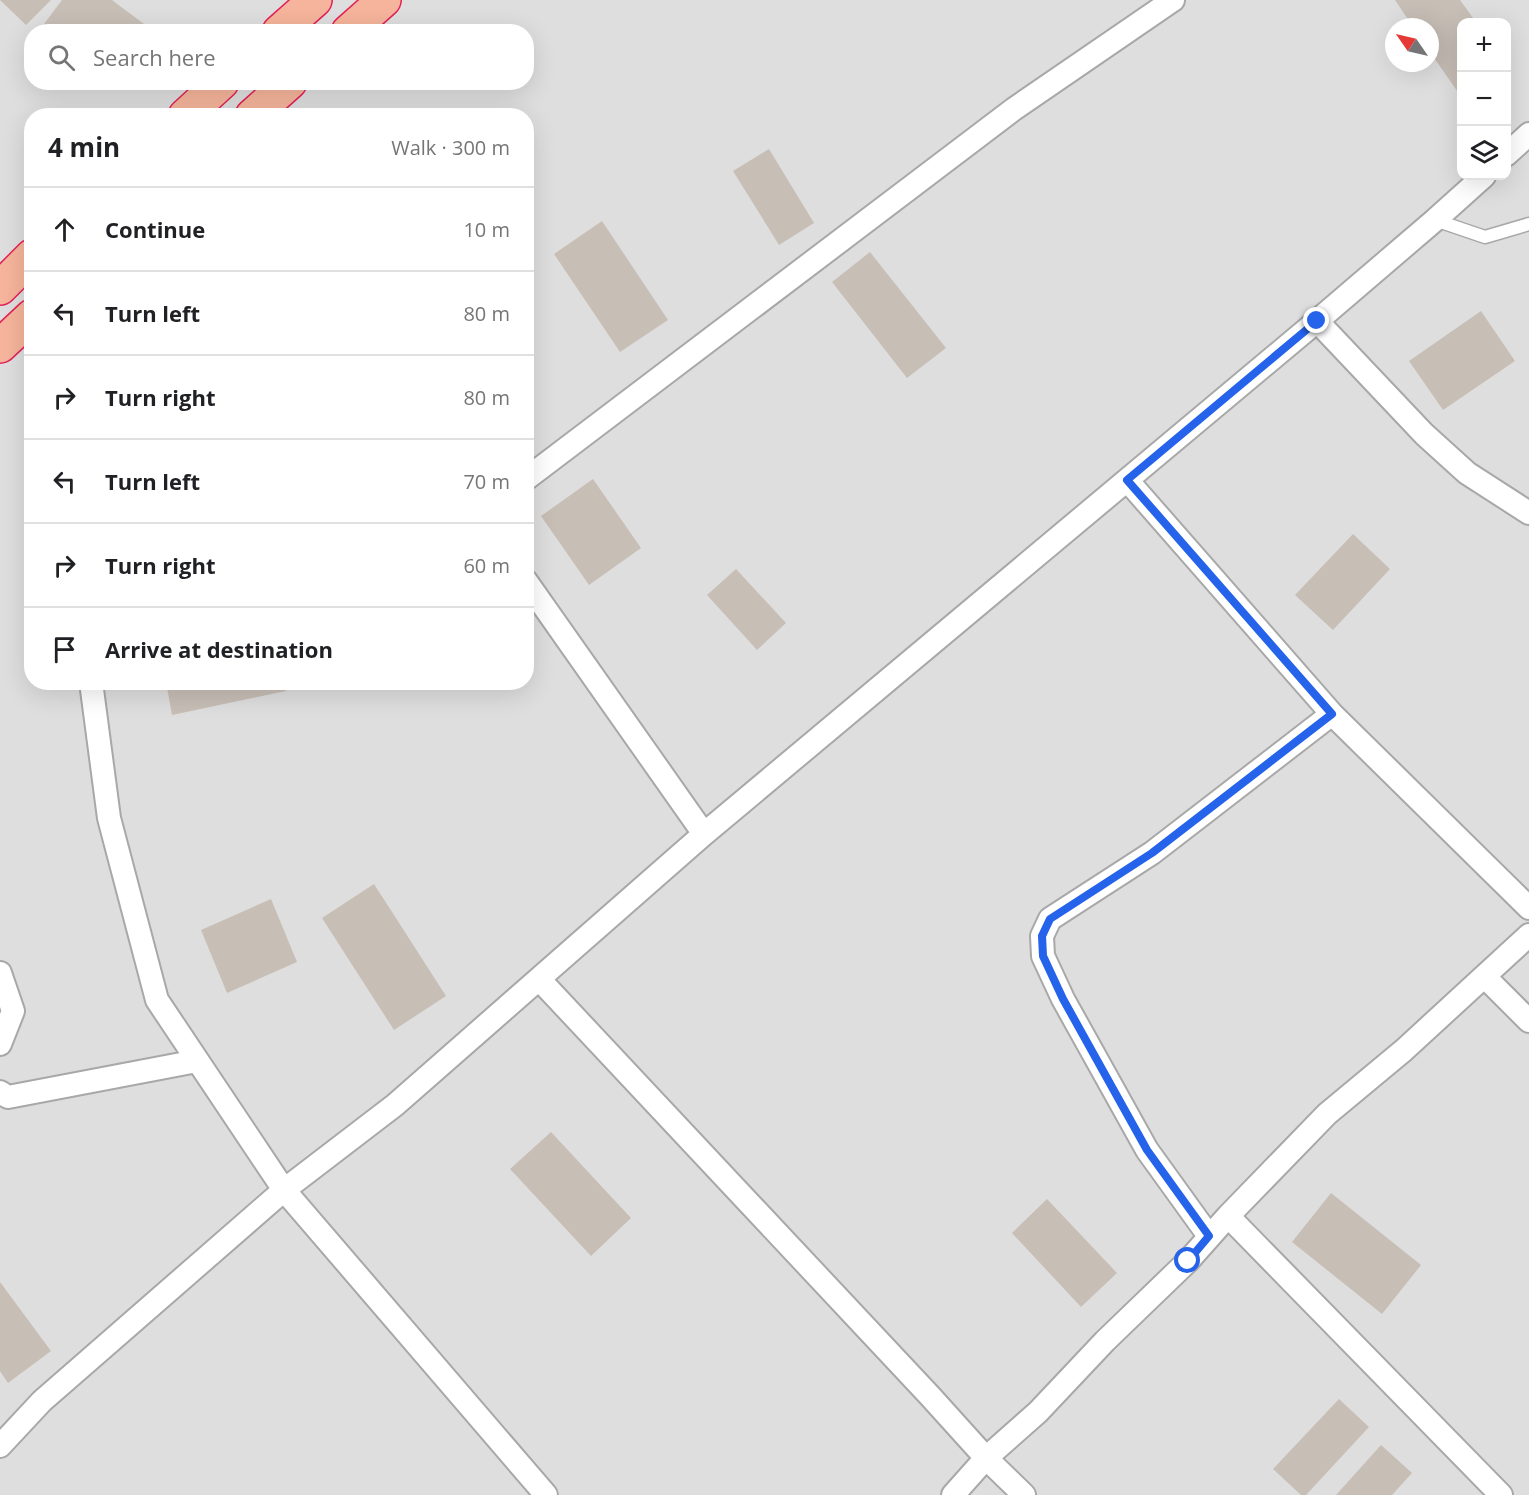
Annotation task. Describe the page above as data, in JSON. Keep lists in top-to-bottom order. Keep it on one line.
{"north":"top left","page":{"map_buttons":["+","−"],"search":"Search here","heading":["4 min","Walk · 300 m"],"list":[["Continue","10 m"],["Turn left","80 m"],["Turn right","80 m"],["Turn left","70 m"],["Turn right","60 m"],"Arrive at destination"]}}
